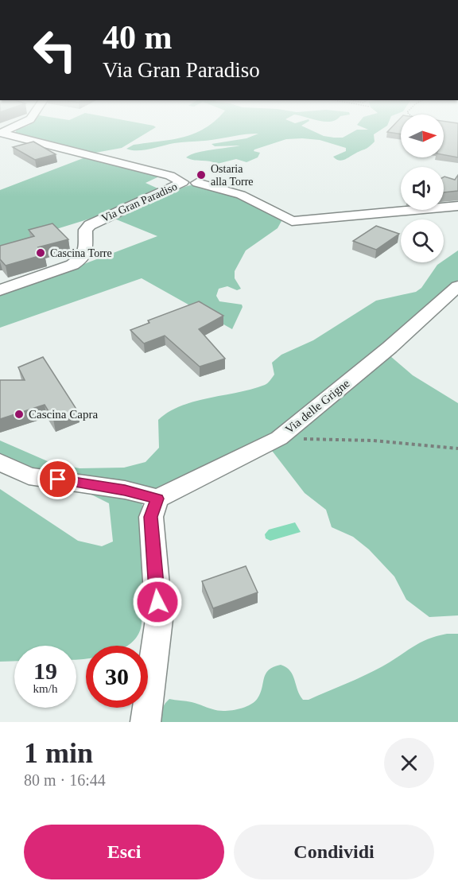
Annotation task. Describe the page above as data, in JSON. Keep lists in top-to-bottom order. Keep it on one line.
{"streets":{"street":["Via Gran Paradiso","Via delle Grigne"]},"places":["Ostaria alla Torre","Cascina Torre","Cascina Capra"],"north":"right","page":{"turn":["40 m","Via Gran Paradiso"],"speed":"19 km/h","limit":"30","heading":["1 min","80 m · 16:44"],"buttons":["Esci","Condividi"]}}
